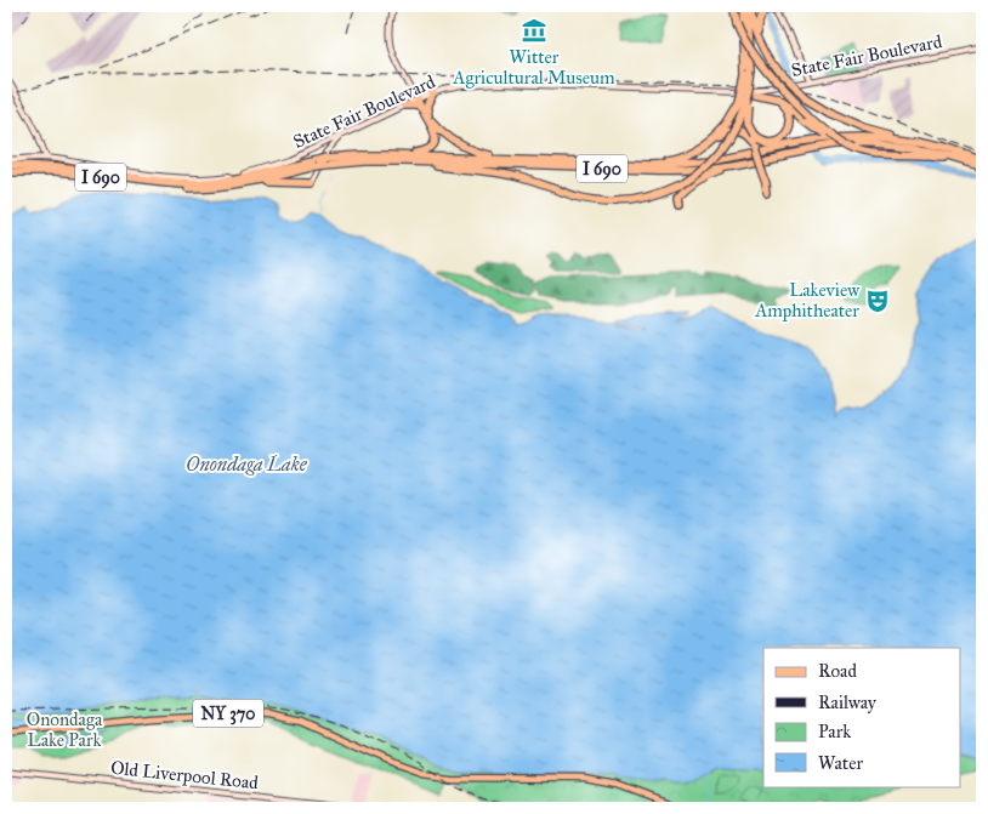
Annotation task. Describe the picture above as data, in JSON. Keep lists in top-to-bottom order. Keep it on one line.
{"streets":{"highway":["I 690"],"main road":["State Fair Boulevard","NY 370","Old Liverpool Road"]},"water":["Onondaga Lake"],"parks":["Onondaga Lake Park"],"places":{"museum":["Witter Agricultural Museum"],"theatre":["Lakeview Amphitheater"]},"legend":["Road","Railway","Park","Water"]}
